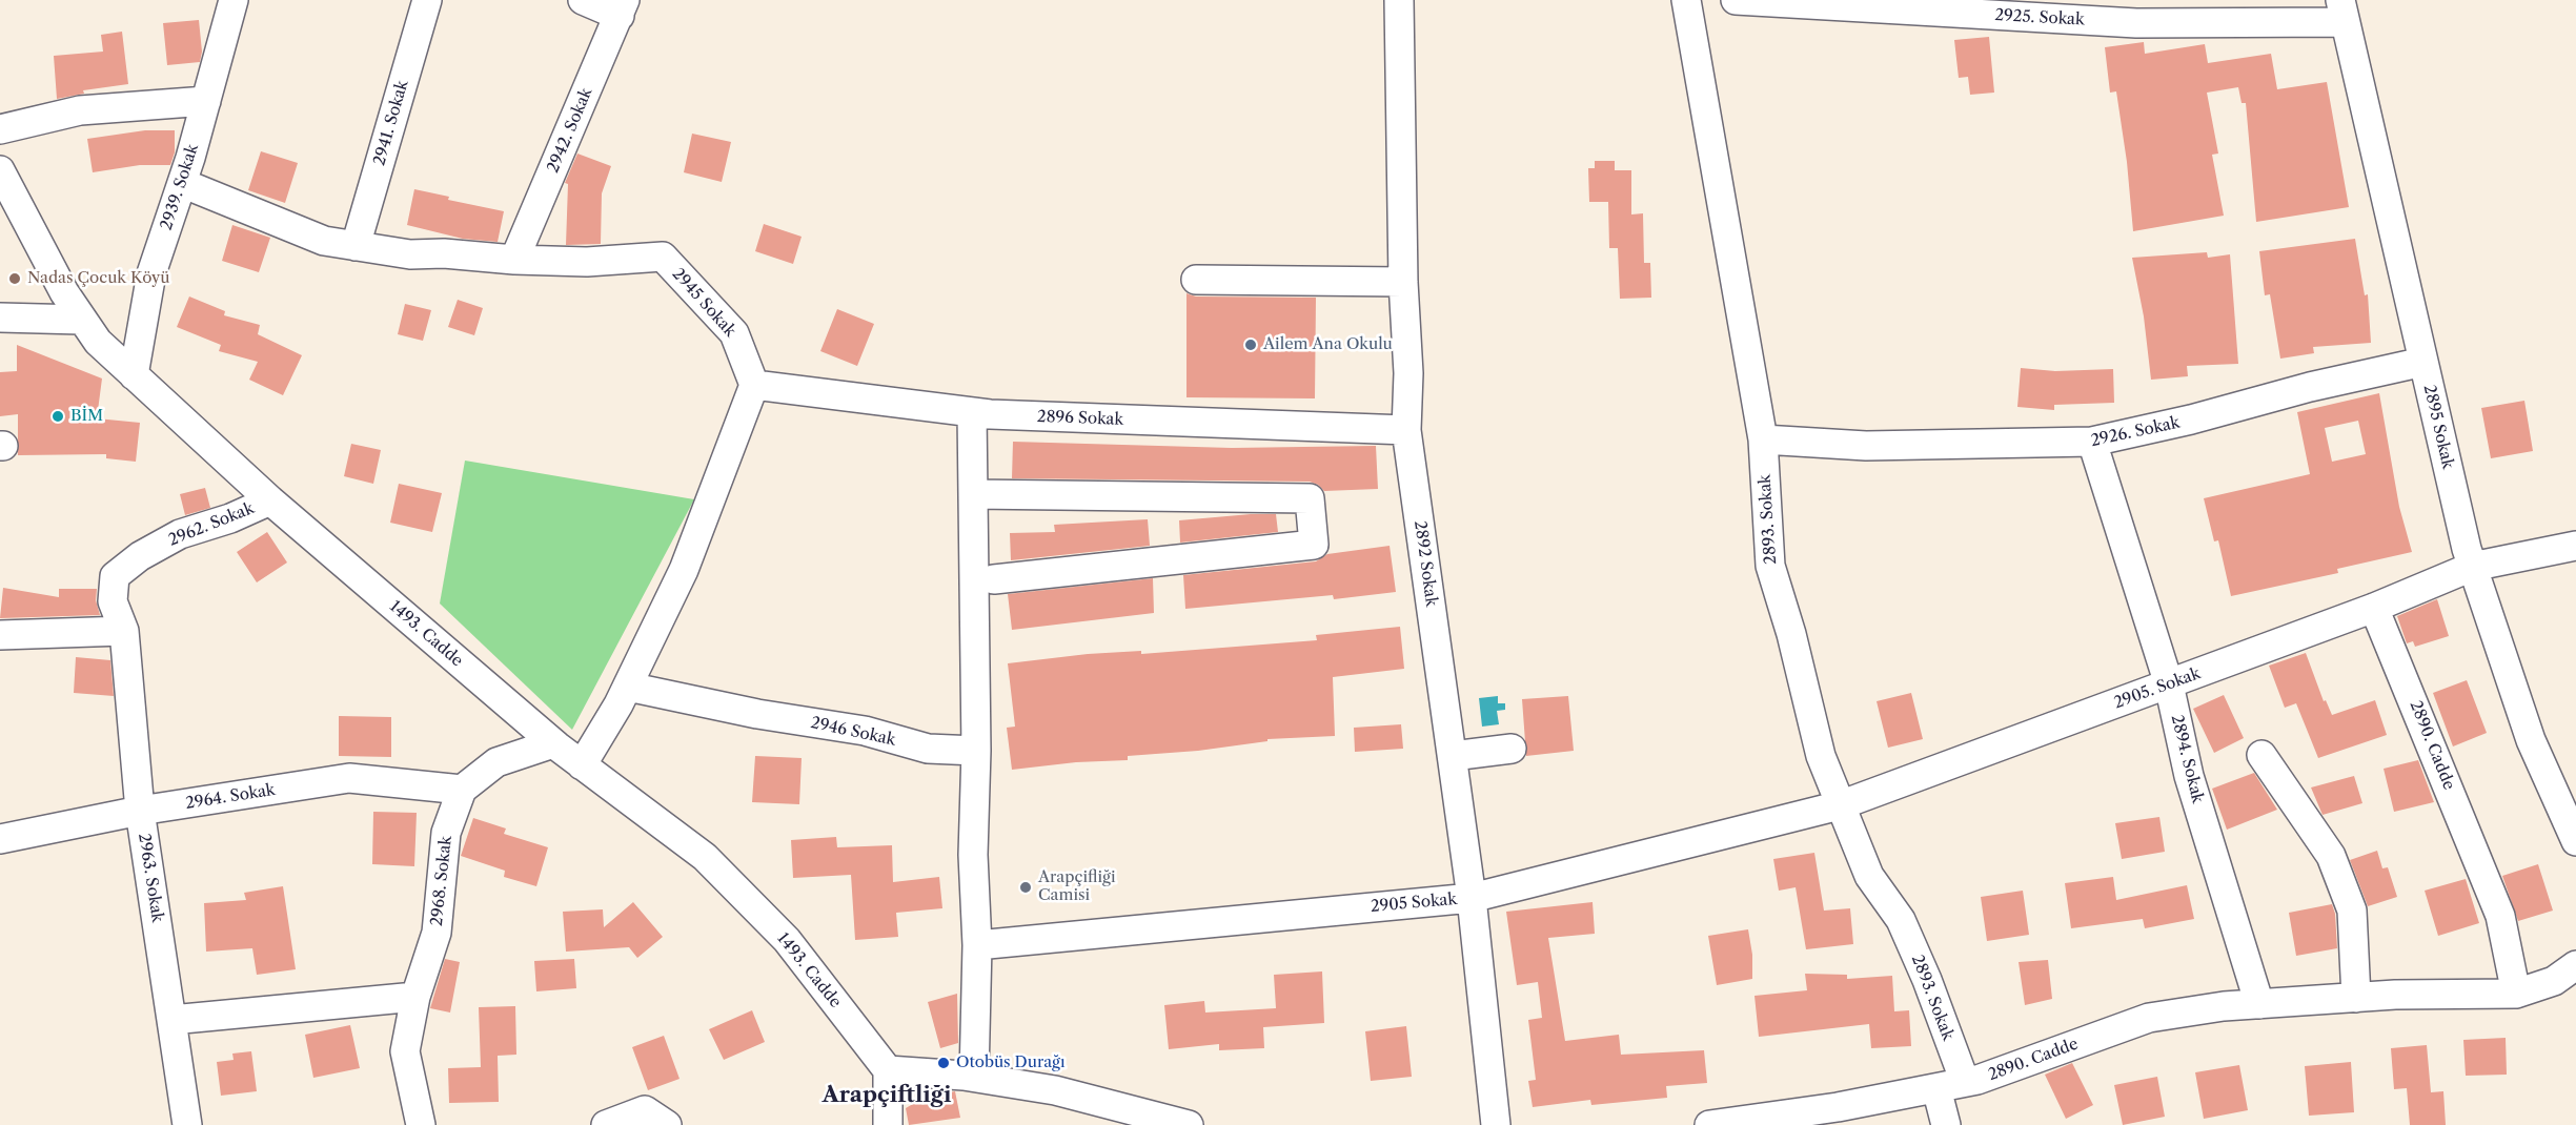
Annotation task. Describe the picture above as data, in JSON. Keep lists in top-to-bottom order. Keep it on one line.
{"streets":{"street":["2925. Sokak","2941. Sokak","2942. Sokak","2939. Sokak","2945 Sokak","2896 Sokak","2895 Sokak","2926. Sokak","2893. Sokak","2962. Sokak","2892 Sokak","1493. Cadde","2905. Sokak","2946 Sokak","2890. Cadde","2894. Sokak","2964. Sokak","2963. Sokak","2968. Sokak","2905 Sokak"]},"crossings":[["2925. Sokak","2895 Sokak"],["2941. Sokak","2945 Sokak"],["2942. Sokak","2945 Sokak"],["2939. Sokak","2945 Sokak"],["2939. Sokak","1493. Cadde"],["2945 Sokak","2896 Sokak"],["2896 Sokak","2892 Sokak"],["2895 Sokak","2926. Sokak"],["2895 Sokak","2905. Sokak"],["2926. Sokak","2893. Sokak"],["2926. Sokak","2894. Sokak"],["2893. Sokak","2905. Sokak"],["2893. Sokak","2890. Cadde"],["2893. Sokak","2905 Sokak"],["2962. Sokak","1493. Cadde"],["2962. Sokak","2963. Sokak"],["2892 Sokak","2905 Sokak"],["2905. Sokak","2890. Cadde"],["2905. Sokak","2894. Sokak"],["2905. Sokak","2905 Sokak"],["2890. Cadde","2894. Sokak"],["2964. Sokak","2963. Sokak"],["2964. Sokak","2968. Sokak"]],"districts":["Arapçiftliği"],"places":["Nadas Çocuk Köyü","Ailem Ana Okulu","BİM","Arapçifliği Camisi","Otobüs Durağı"]}
